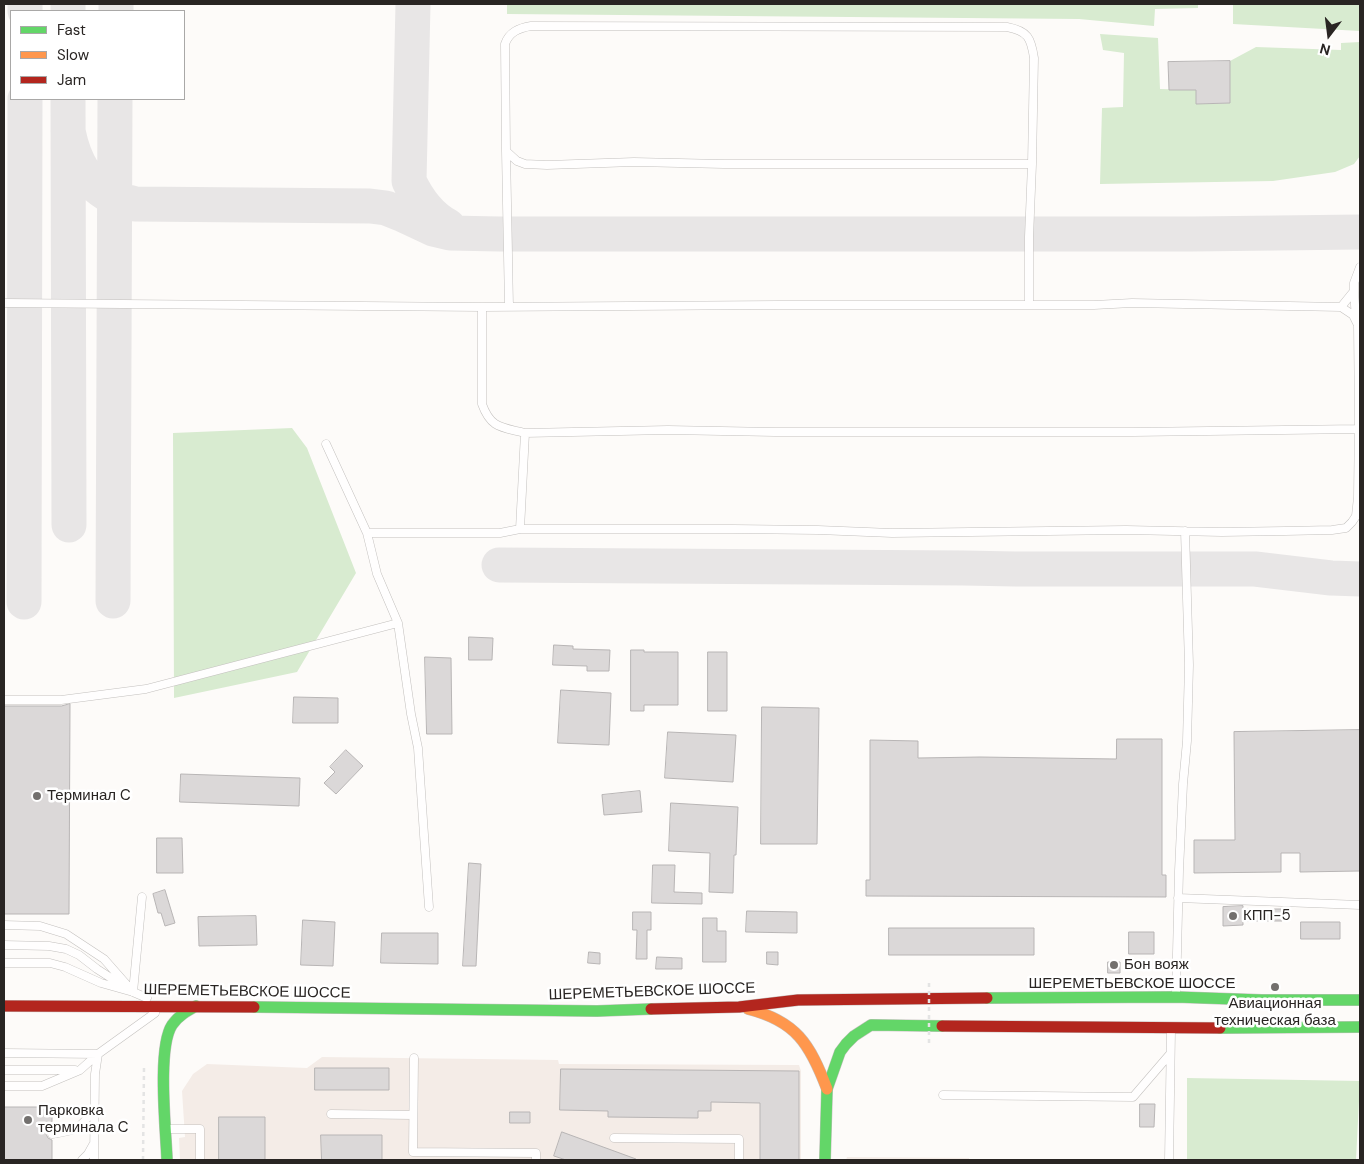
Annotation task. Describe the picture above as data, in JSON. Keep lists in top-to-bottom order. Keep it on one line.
{"streets":{"main road":["ШЕРЕМЕТЬЕВСКОЕ ШОССЕ"]},"places":["Терминал C","КПП-5","Бон вояж","Авиационная техническая база","Парковка терминала C"],"legend":["Fast","Slow","Jam"],"north":"bottom"}
